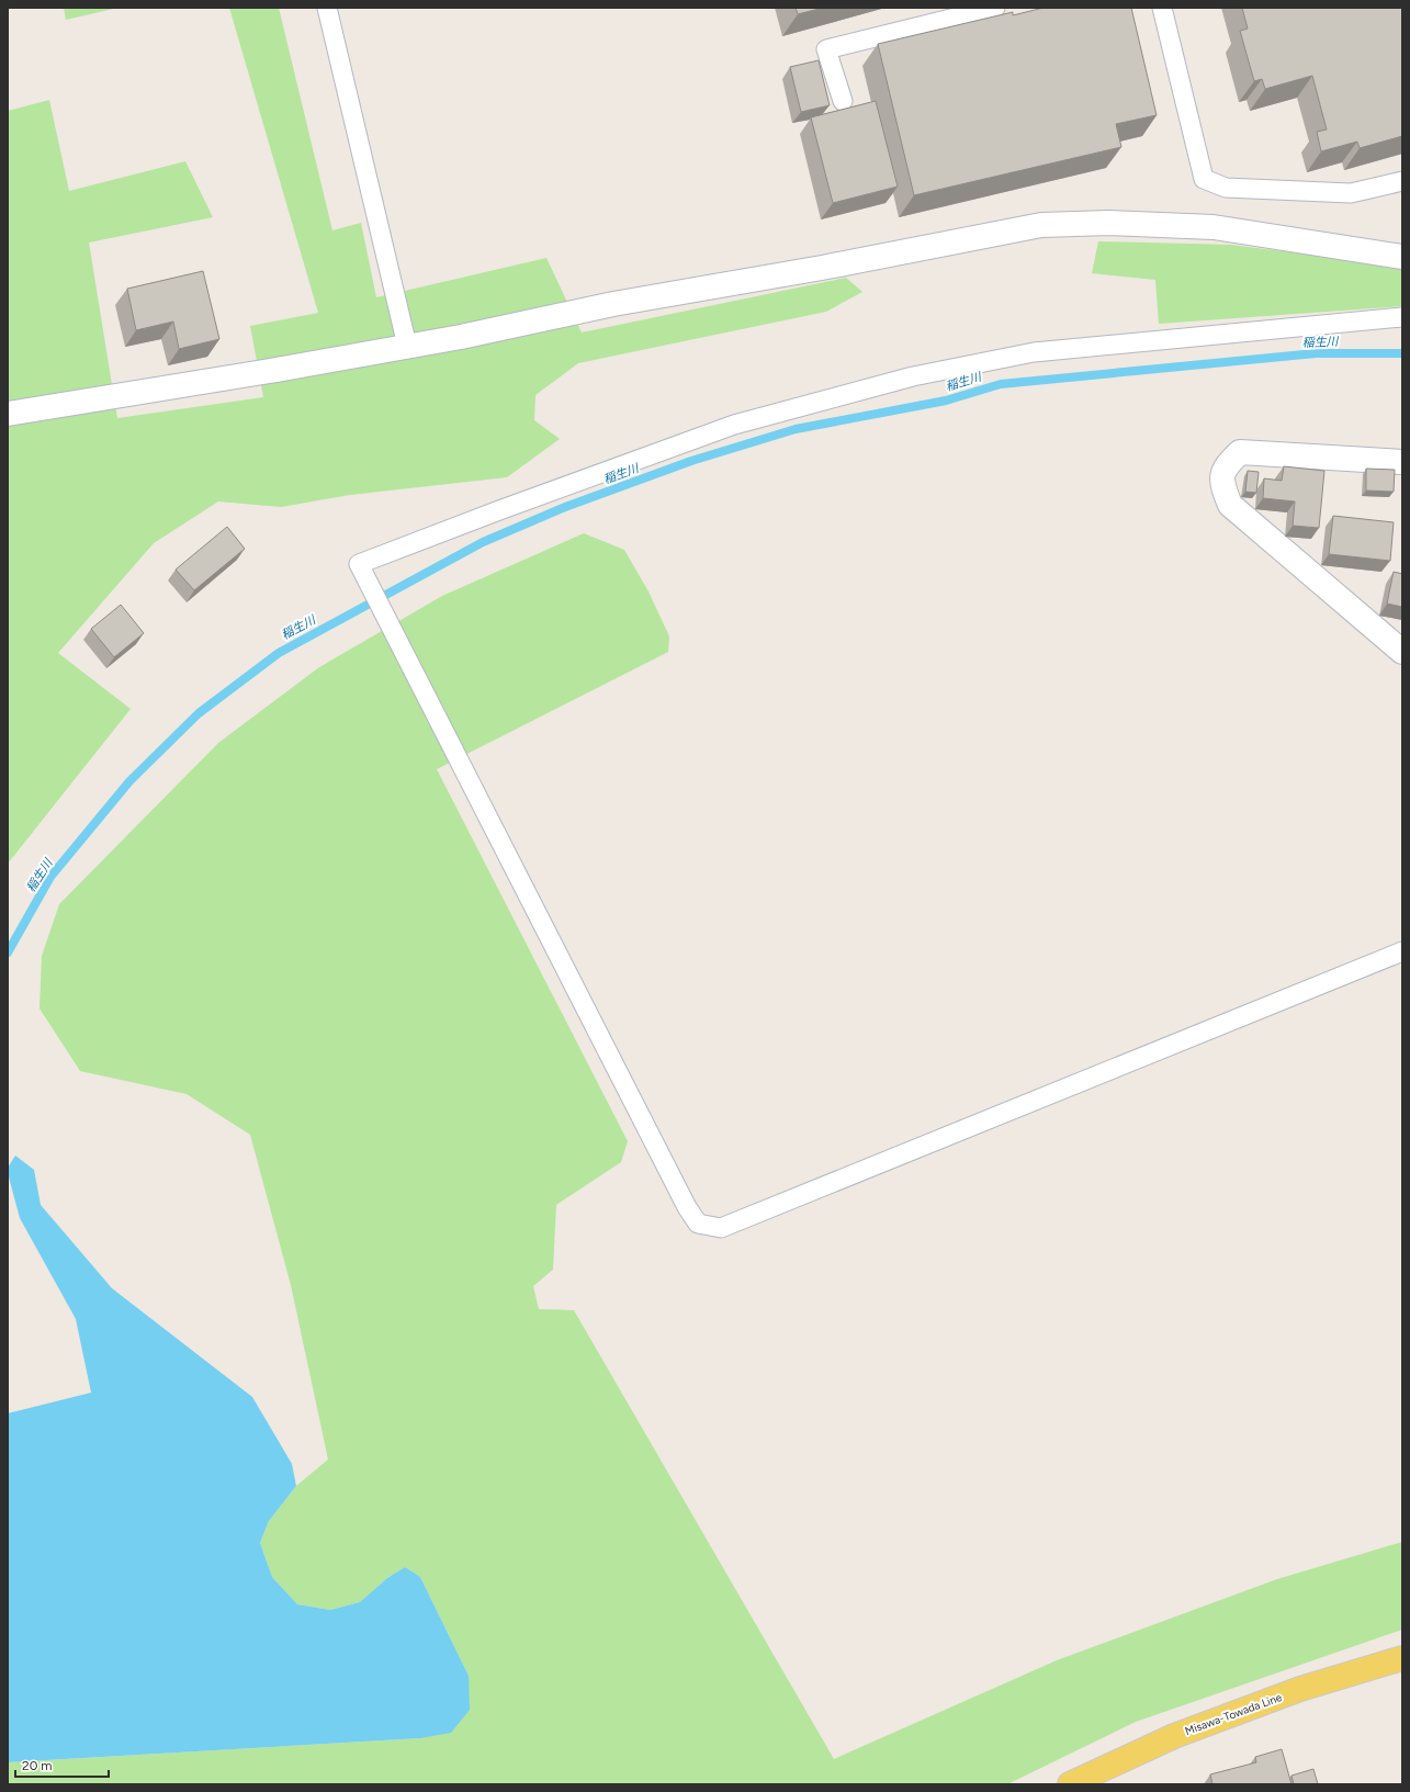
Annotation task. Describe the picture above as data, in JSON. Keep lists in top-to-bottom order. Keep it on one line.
{"streets":{"main road":["Misawa-Towada Line"]},"water":["稲生川"],"scale_bar":"20 m"}
